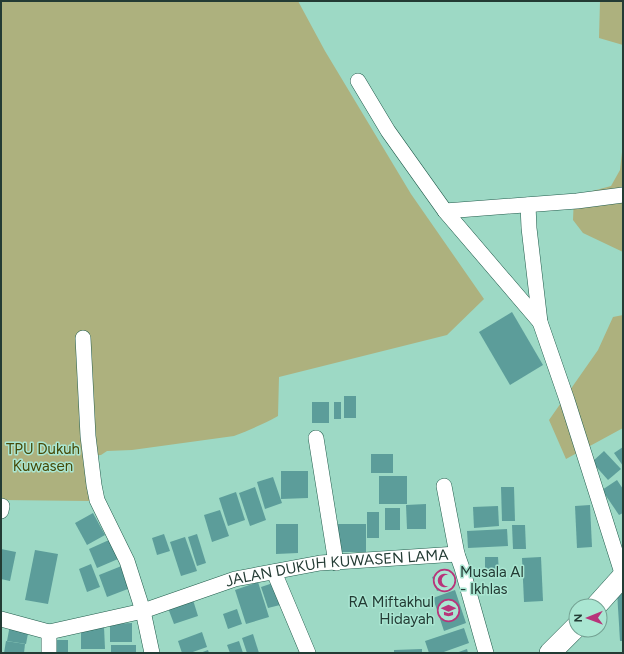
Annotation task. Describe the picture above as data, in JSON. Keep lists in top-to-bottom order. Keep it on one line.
{"streets":{"street":["JALAN DUKUH KUWASEN LAMA"]},"parks":["TPU Dukuh Kuwasen"],"places":{"mosque":["Musala Al - Ikhlas"],"school or university":["RA Miftakhul Hidayah"]},"north":"left"}
